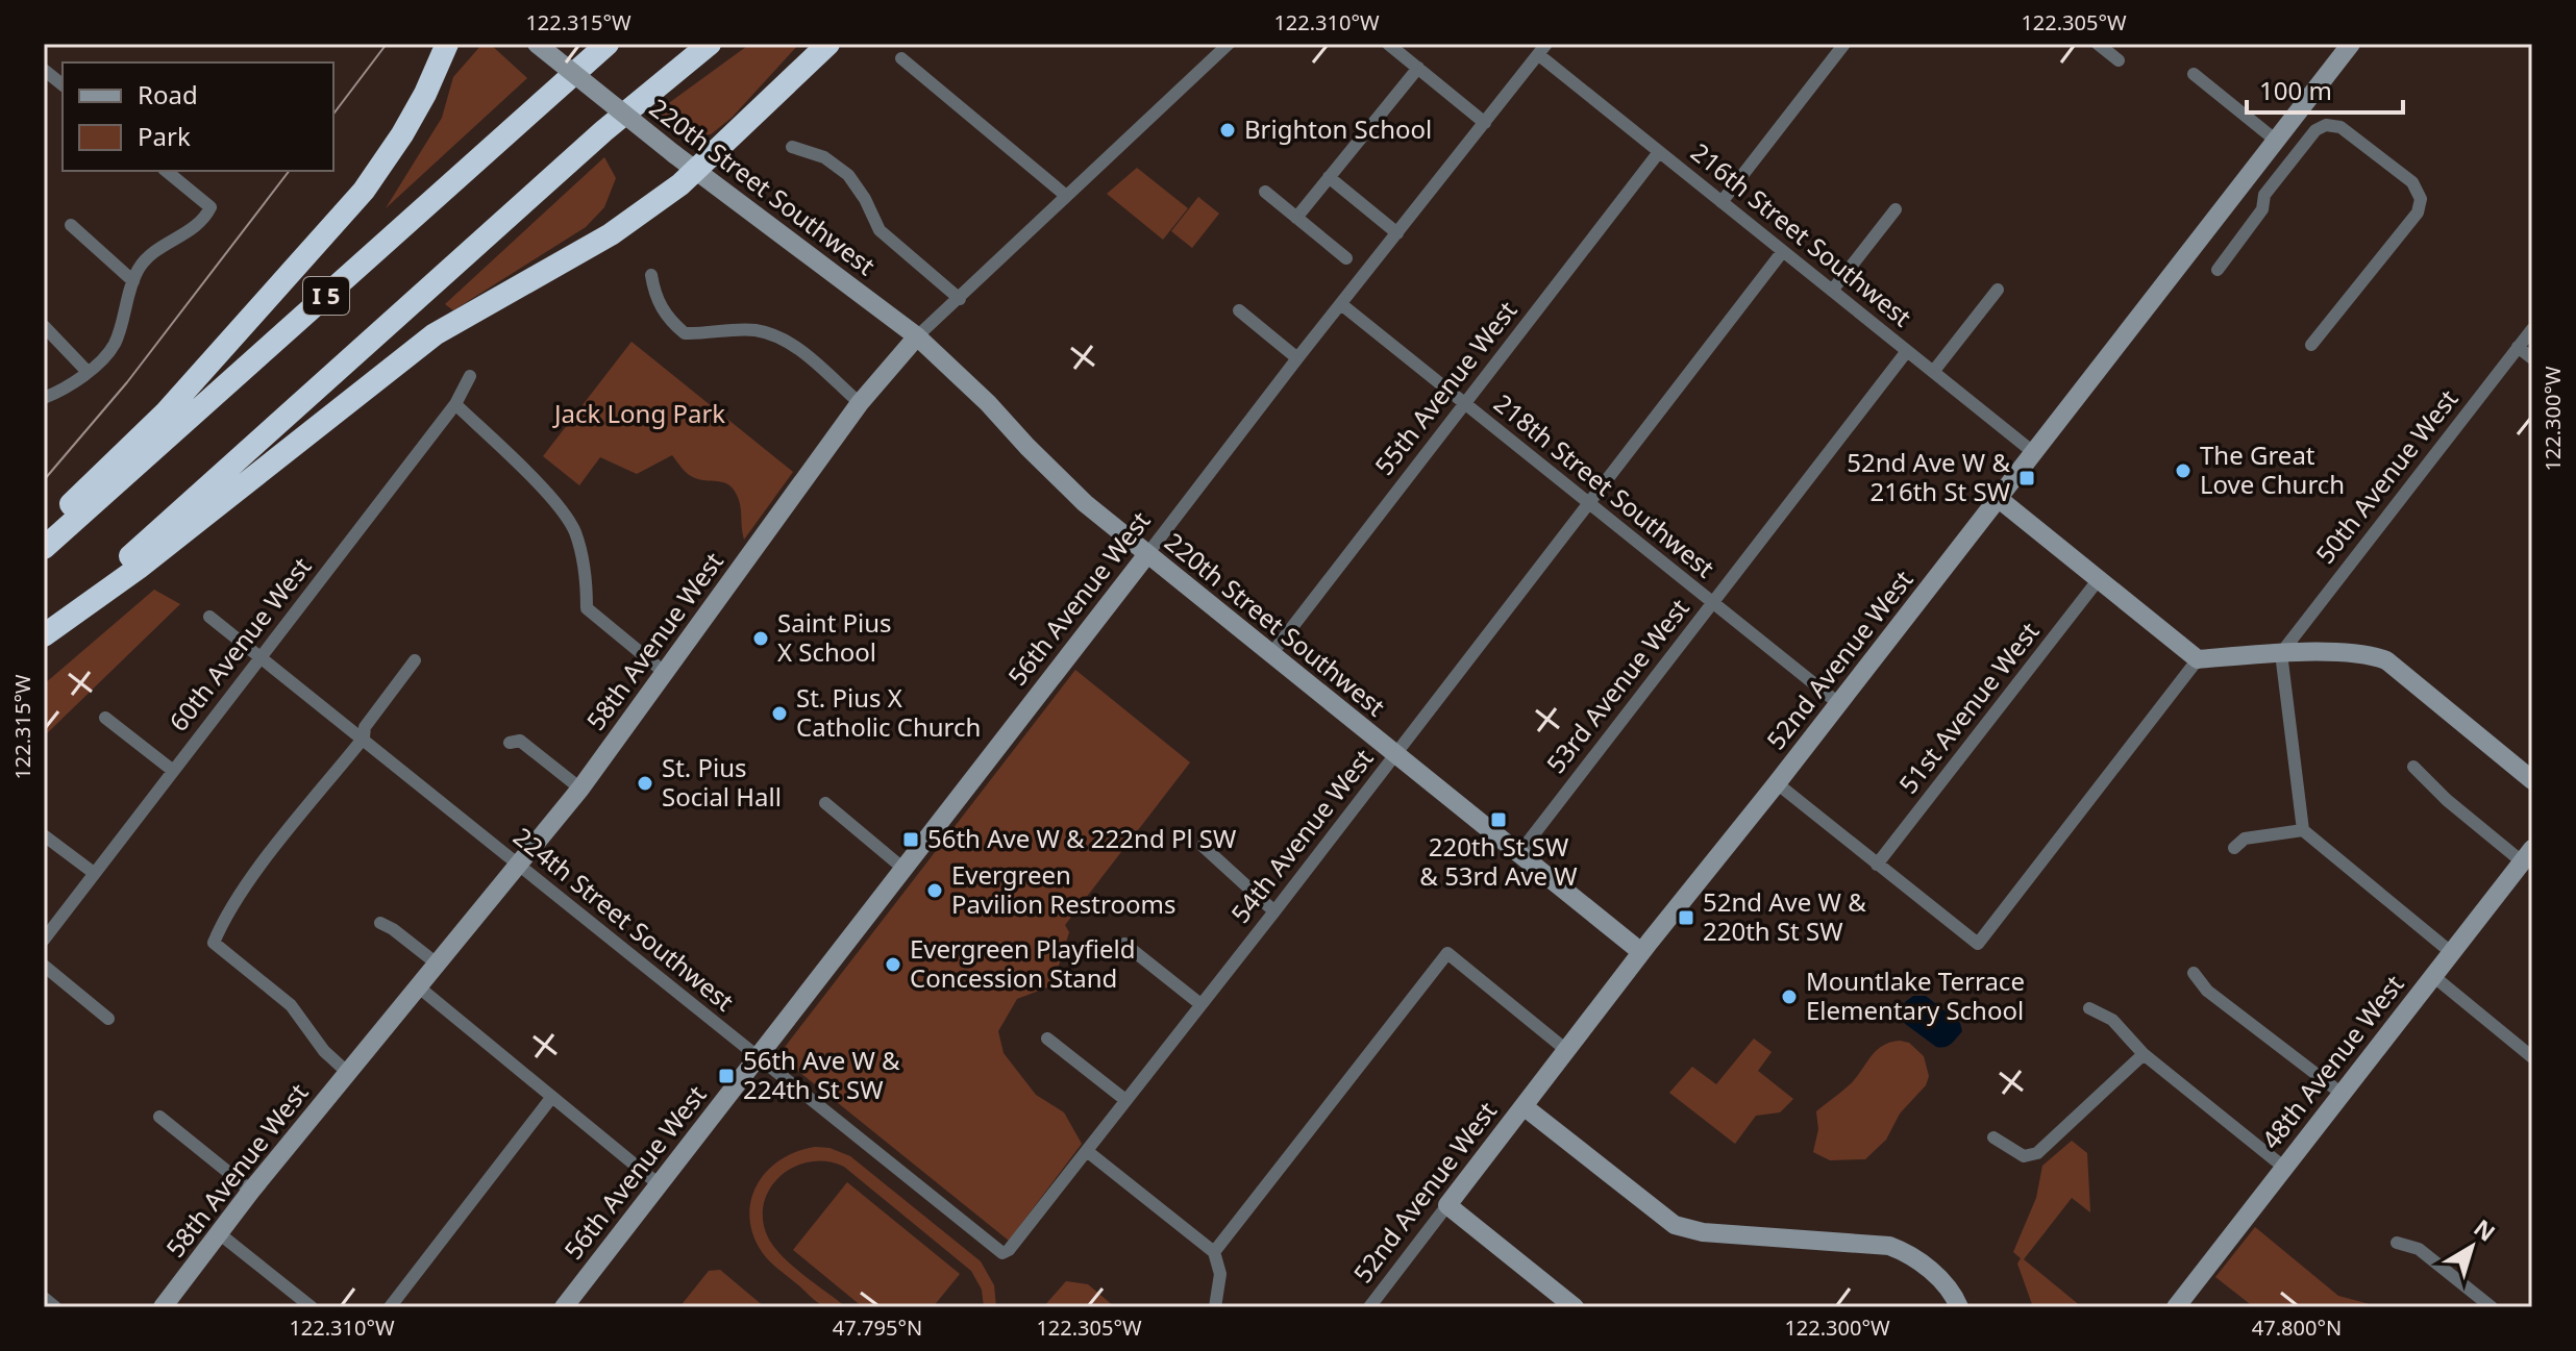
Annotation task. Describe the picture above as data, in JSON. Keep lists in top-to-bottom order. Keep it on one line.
{"streets":{"highway":["I 5"],"street":["220th Street Southwest","216th Street Southwest","55th Avenue West","50th Avenue West","218th Street Southwest","56th Avenue West","58th Avenue West","60th Avenue West","52nd Avenue West","53rd Avenue West","51st Avenue West","54th Avenue West","224th Street Southwest","48th Avenue West"]},"crossings":[["220th Street Southwest","55th Avenue West"],["220th Street Southwest","56th Avenue West"],["220th Street Southwest","58th Avenue West"],["220th Street Southwest","52nd Avenue West"],["220th Street Southwest","53rd Avenue West"],["220th Street Southwest","54th Avenue West"],["216th Street Southwest","55th Avenue West"],["216th Street Southwest","56th Avenue West"],["216th Street Southwest","52nd Avenue West"],["216th Street Southwest","53rd Avenue West"],["216th Street Southwest","54th Avenue West"],["55th Avenue West","218th Street Southwest"],["218th Street Southwest","56th Avenue West"],["218th Street Southwest","52nd Avenue West"],["218th Street Southwest","53rd Avenue West"],["218th Street Southwest","54th Avenue West"],["56th Avenue West","224th Street Southwest"],["58th Avenue West","224th Street Southwest"],["60th Avenue West","224th Street Southwest"],["54th Avenue West","224th Street Southwest"]],"parks":["Jack Long Park"],"places":{"other":["Brighton School","The Great Love Church","Saint Pius X School","St. Pius X Catholic Church","St. Pius Social Hall","Evergreen Pavilion Restrooms","Evergreen Playfield Concession Stand","Mountlake Terrace Elementary School"],"transit":["52nd Ave W & 216th St SW","220th St SW & 53rd Ave W","56th Ave W & 222nd Pl SW","52nd Ave W & 220th St SW","56th Ave W & 224th St SW"]},"legend":["Road","Park"],"scale_bar":"100 m","north":"top right","coordinates":["122.315°W","122.310°W","122.305°W","122.300°W","47.795°N","47.800°N"]}
